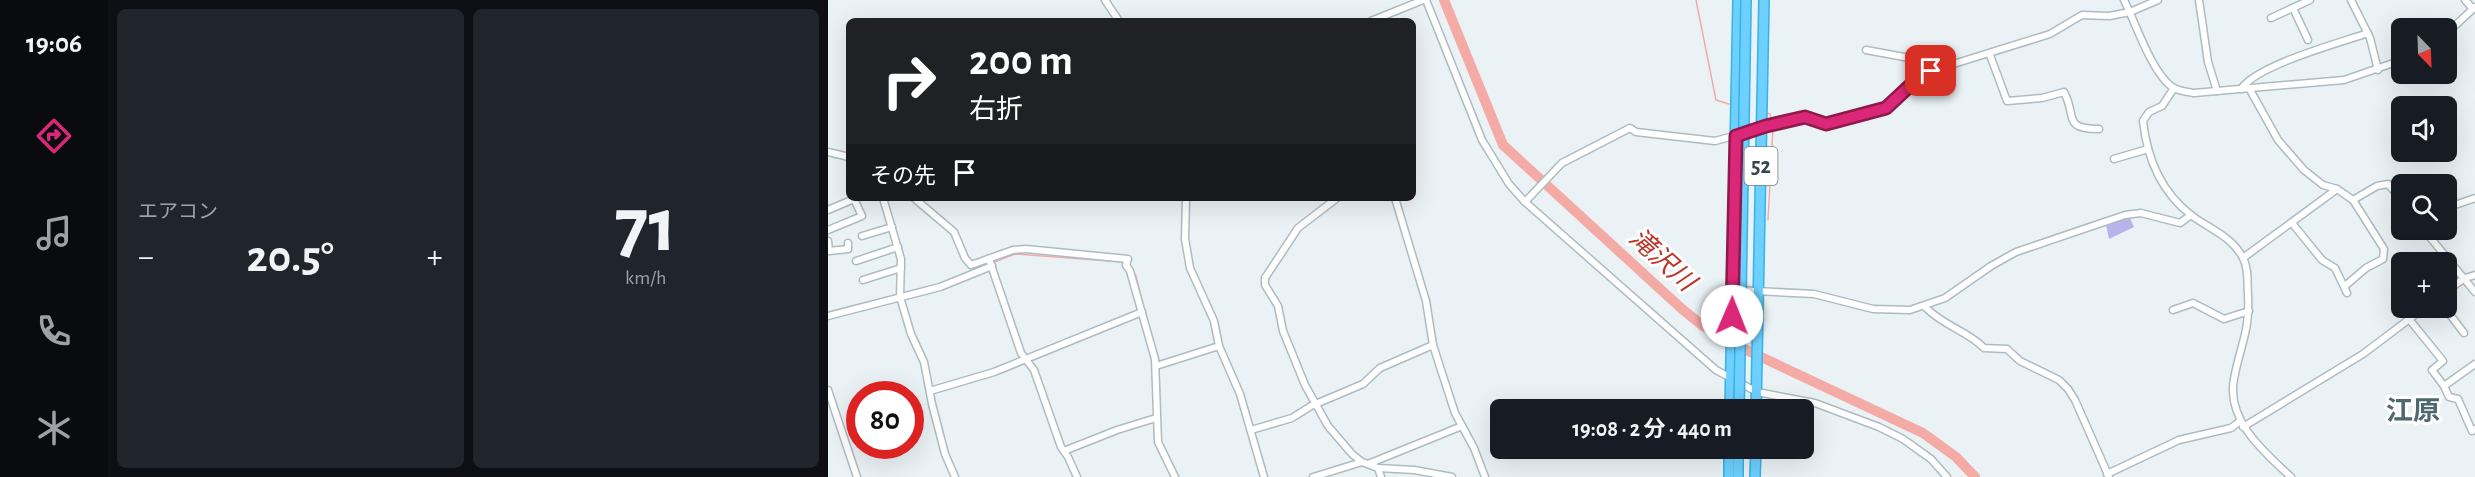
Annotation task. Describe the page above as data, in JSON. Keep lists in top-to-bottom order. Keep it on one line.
{"streets":{"highway":["52"]},"districts":["江原"],"water":["滝沢川"],"north":"bottom right","page":{"tabs":"19:06","tile":["エアコン",["71","km/h"]],"map_buttons":"+","turn":["200 m","右折"],"then":"その先","heat":["−","20.5°","+"],"limit":"80","trip":"19:08 · 2 分 · 440 m"}}
